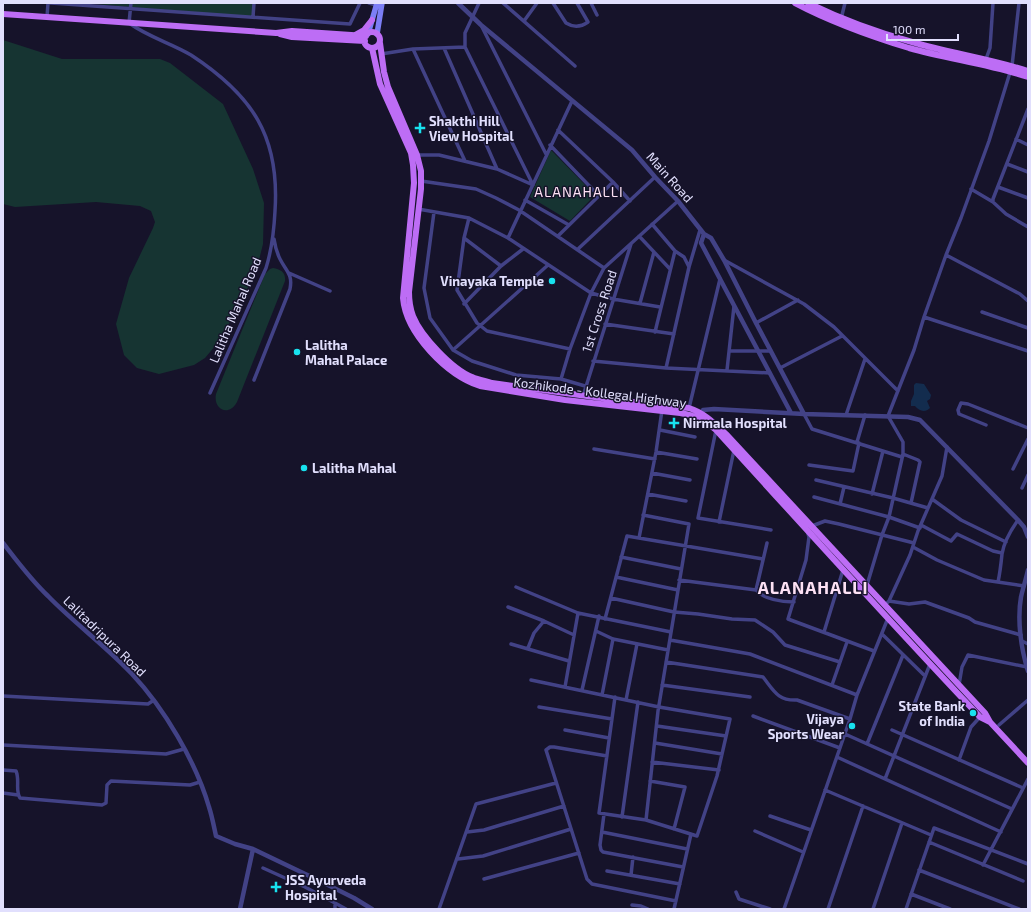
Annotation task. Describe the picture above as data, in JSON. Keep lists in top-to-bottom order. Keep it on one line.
{"streets":{"main road":["Kozhikode - Kollegal Highway"],"street":["Main Road","Lalitha Mahal Road","1st Cross Road","Lalitadripura Road"]},"crossings":[["1st Cross Road","Kozhikode - Kollegal Highway"]],"districts":["ALANAHALLI","ALANAHALLI"],"places":{"health":["Shakthi Hill View Hospital","Nirmala Hospital","JSS Ayurveda Hospital"],"other":["Vinayaka Temple","Lalitha Mahal Palace","Lalitha Mahal","State Bank of India","Vijaya Sports Wear"]},"scale_bar":"100 m"}
